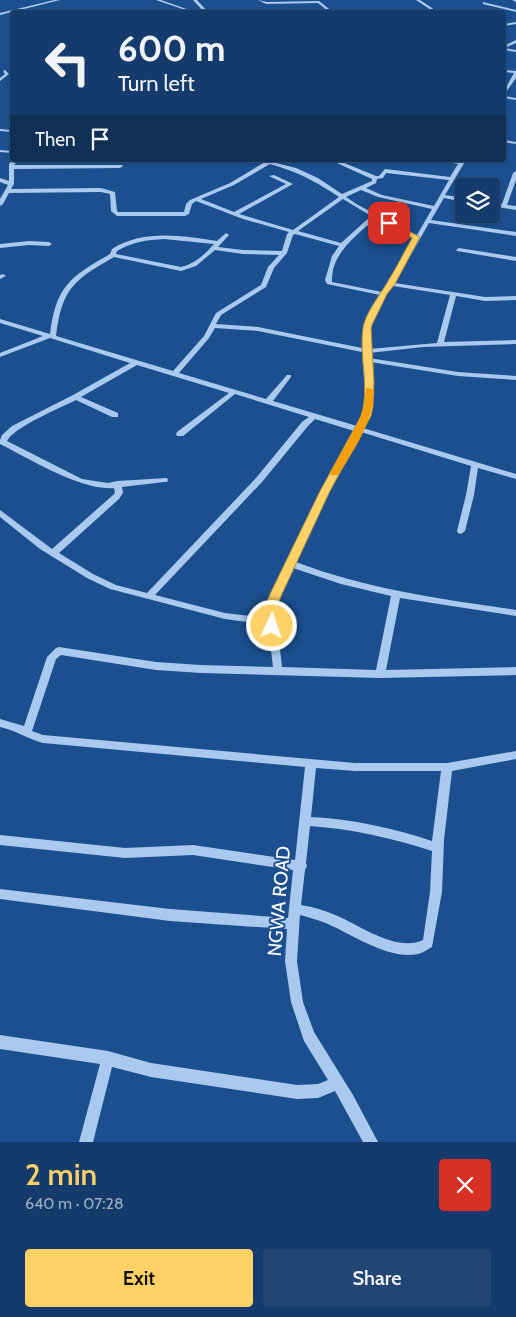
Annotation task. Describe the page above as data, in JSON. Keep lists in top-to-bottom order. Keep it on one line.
{"streets":{"street":["NGWA ROAD"]},"page":{"turn":["600 m","Turn left"],"then":"Then","heading":["2 min","640 m · 07:28"],"buttons":["Exit","Share"]}}
